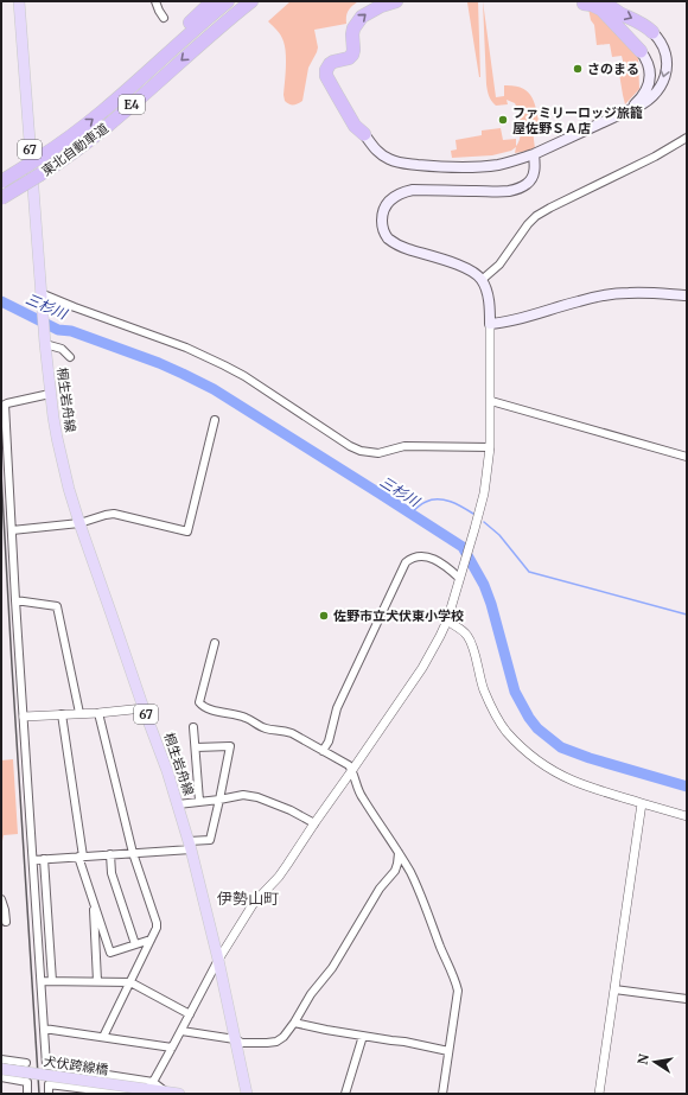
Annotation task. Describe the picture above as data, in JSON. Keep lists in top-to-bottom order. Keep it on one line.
{"streets":{"highway":["E4","東北自動車道"],"main road":["67","桐生岩舟線","犬伏跨線橋"]},"crossings":[["67","桐生岩舟線"]],"districts":["伊勢山町"],"water":["三杉川"],"places":["さのまる","ファミリーロッジ旅籠 屋佐野ＳＡ店","佐野市立犬伏東小学校"],"north":"left"}
